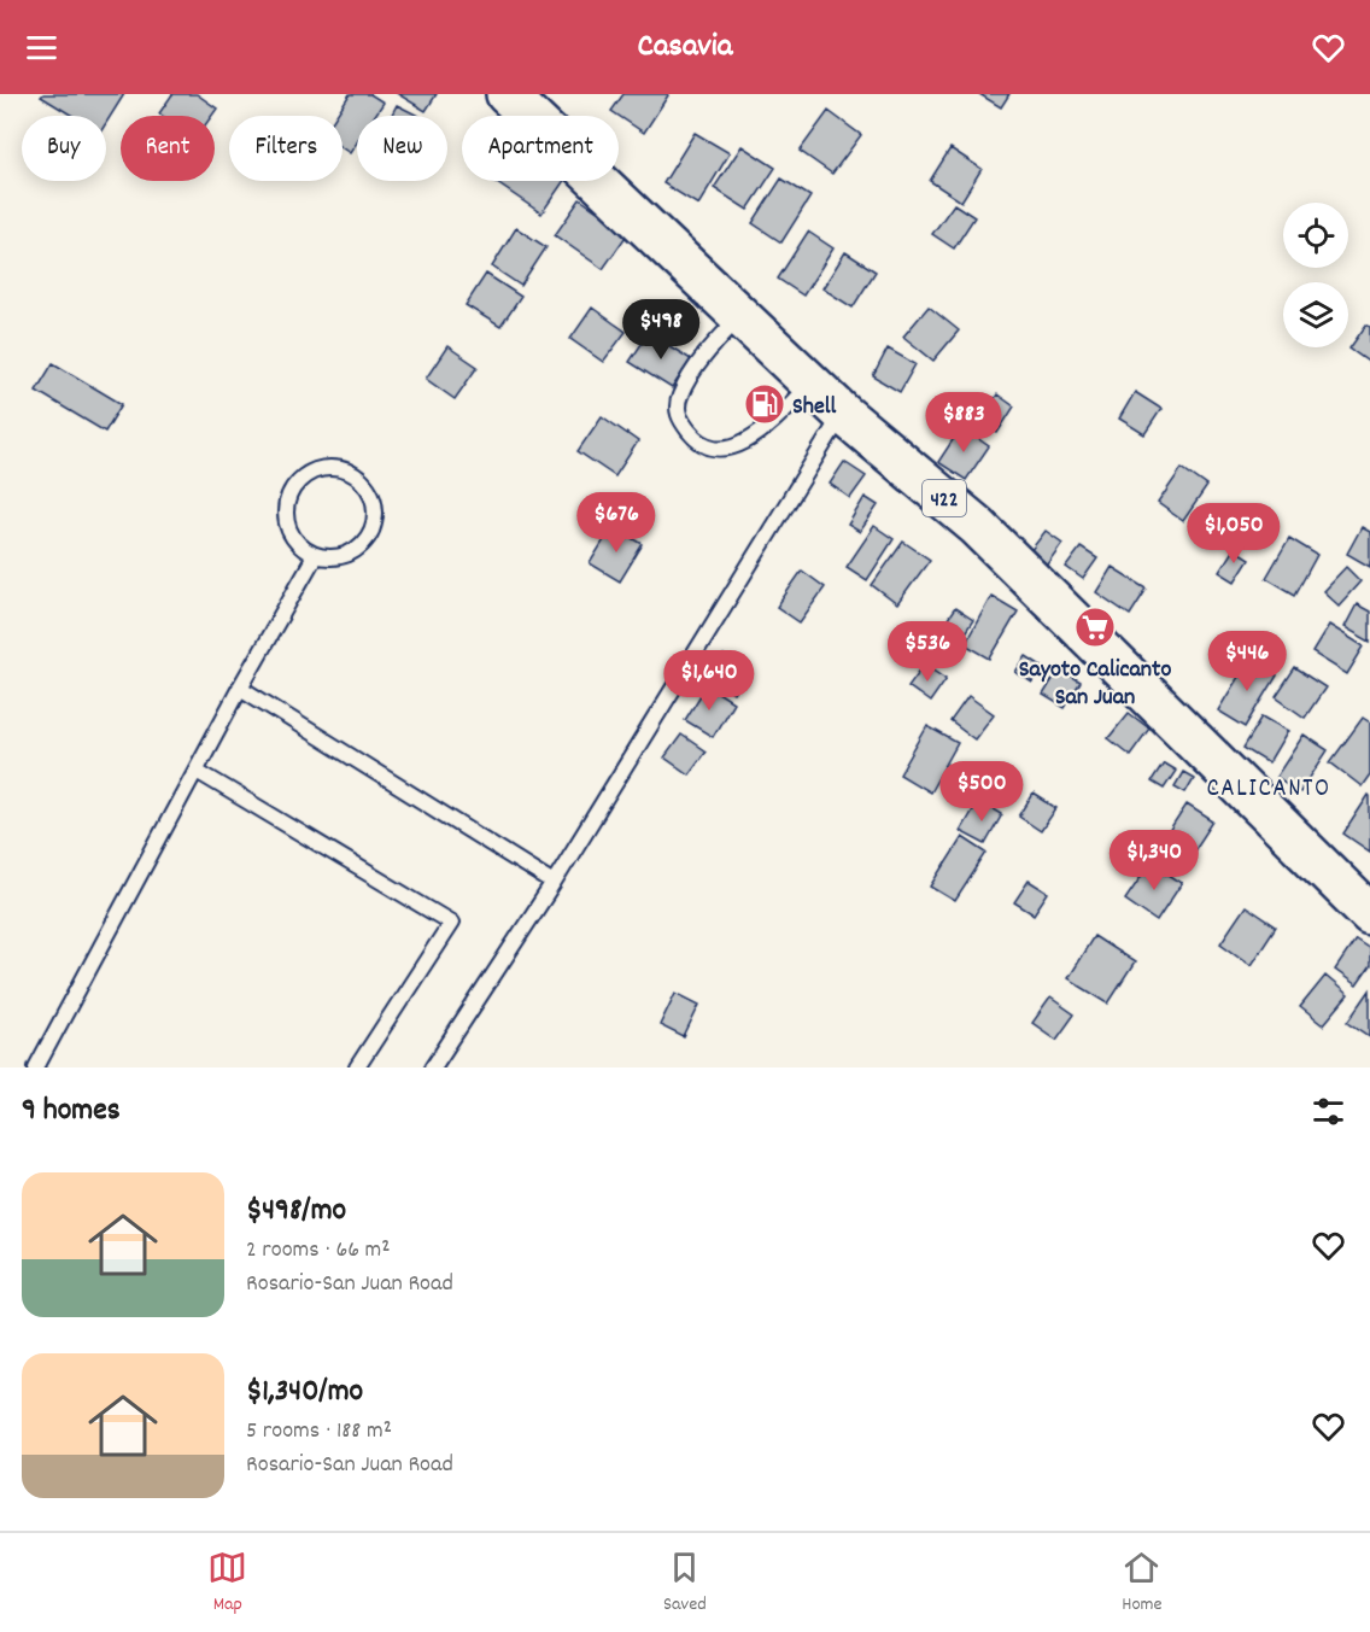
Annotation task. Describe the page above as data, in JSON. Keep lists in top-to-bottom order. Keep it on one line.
{"streets":{"main road":["422"]},"districts":["CALICANTO"],"places":{"fuel station":["Shell"],"supermarket":["Sayoto Calicanto San Juan"]},"page":{"header":"Casavia","chip":["Buy","Rent","Filters","New","Apartment"],"price":["$498","$883","$676","$1,050","$536","$446","$1,640","$500","$1,340"],"heading":"9 homes","list":[{"name":"$498/mo","note":"2 rooms · 66 m² · Rosario-San Juan Road"},{"name":"$1,340/mo","note":"5 rooms · 188 m² · Rosario-San Juan Road"}],"tabs":["Map","Saved","Home"]}}
